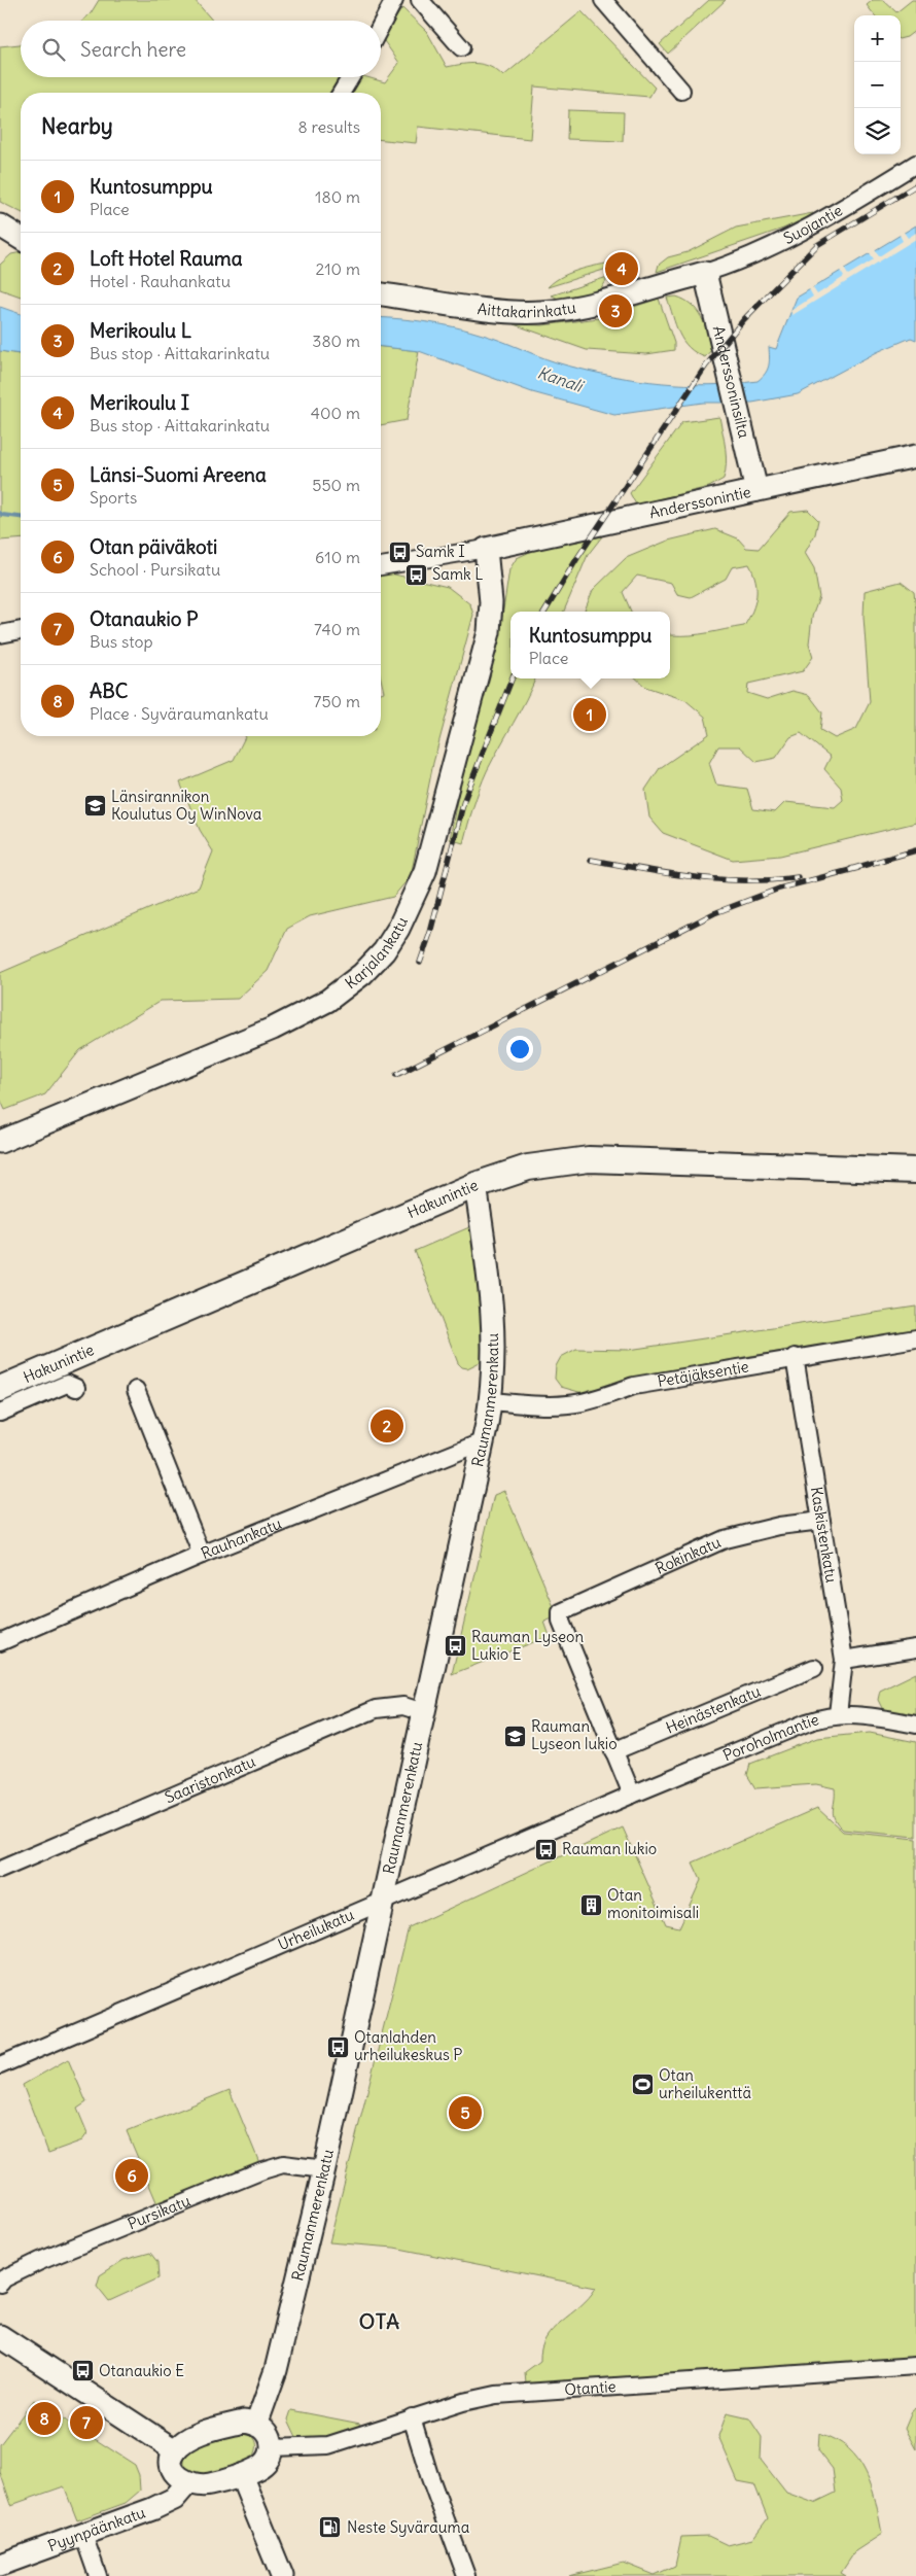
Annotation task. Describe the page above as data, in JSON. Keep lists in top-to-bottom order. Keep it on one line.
{"streets":{"highway":["Hakunintie"],"main road":["Aittakarinkatu","Anderssoninsilta","Anderssonintie","Karjalankatu","Raumanmerenkatu","Pyynpäänkatu"],"street":["Suojantie","Petäjäksentie","Kaskistenkatu","Rauhankatu","Rokinkatu","Heinästenkatu","Poroholmantie","Saaristonkatu","Urheilukatu","Pursikatu","Otantie"]},"crossings":[["Suojantie","Aittakarinkatu"],["Suojantie","Anderssoninsilta"],["Aittakarinkatu","Anderssoninsilta"],["Anderssoninsilta","Anderssonintie"],["Anderssonintie","Karjalankatu"],["Hakunintie","Raumanmerenkatu"],["Petäjäksentie","Raumanmerenkatu"],["Petäjäksentie","Kaskistenkatu"],["Raumanmerenkatu","Rauhankatu"],["Raumanmerenkatu","Saaristonkatu"],["Raumanmerenkatu","Urheilukatu"],["Raumanmerenkatu","Pursikatu"],["Kaskistenkatu","Rokinkatu"],["Kaskistenkatu","Poroholmantie"],["Rokinkatu","Heinästenkatu"],["Poroholmantie","Urheilukatu"]],"districts":["OTA"],"water":["Kanali"],"places":{"bus stop":["Samk I","Samk L","Rauman Lyseon Lukio E","Rauman lukio","Otanlahden urheilukeskus P","Otanaukio E"],"school or university":["Länsirannikon Koulutus Oy WinNova","Rauman Lyseon lukio"],"building":["Otan monitoimisali"],"sports":["Otan urheilukenttä"],"fuel station":["Neste Syvärauma"]},"page":{"map_buttons":["+","−"],"search":"Search here","heading":["Nearby","8 results"],"list":[{"mark":"1","name":"Kuntosumppu","note":"Place","value":"180 m"},{"mark":"2","name":"Loft Hotel Rauma","note":"Hotel · Rauhankatu","value":"210 m"},{"mark":"3","name":"Merikoulu L","note":"Bus stop · Aittakarinkatu","value":"380 m"},{"mark":"4","name":"Merikoulu I","note":"Bus stop · Aittakarinkatu","value":"400 m"},{"mark":"5","name":"Länsi-Suomi Areena","note":"Sports","value":"550 m"},{"mark":"6","name":"Otan päiväkoti","note":"School · Pursikatu","value":"610 m"},{"mark":"7","name":"Otanaukio P","note":"Bus stop","value":"740 m"},{"mark":"8","name":"ABC","note":"Place · Syväraumankatu","value":"750 m"}],"pins":["4","3","1","2","5","6","8","7"],"popup":["Kuntosumppu","Place"]}}
